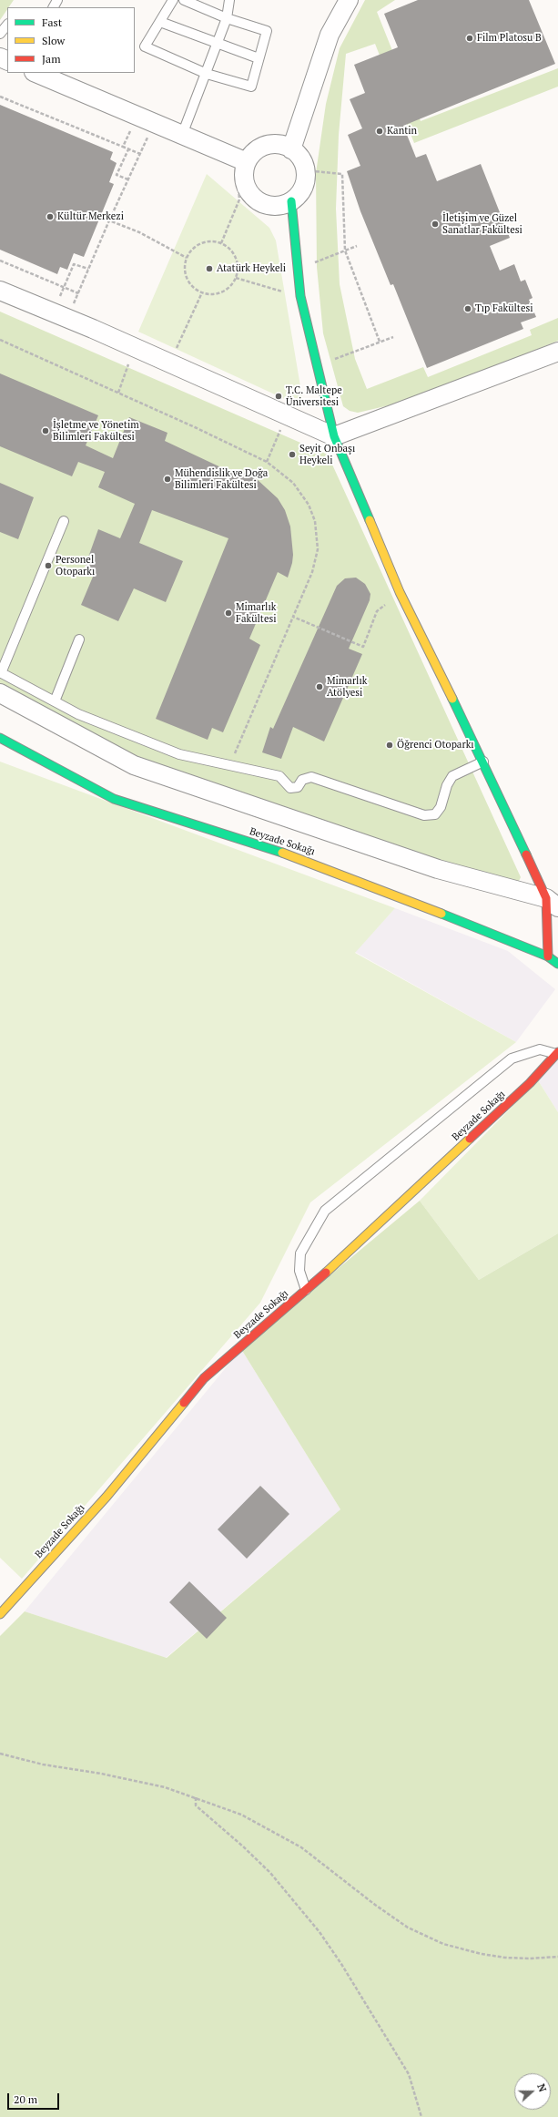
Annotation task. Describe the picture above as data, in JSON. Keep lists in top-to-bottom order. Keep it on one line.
{"streets":{"street":["Beyzade Sokağı"]},"places":["Film Platosu B","Kantin","Kültür Merkezi","İletişim ve Güzel Sanatlar Fakültesi","Atatürk Heykeli","Tıp Fakültesi","T.C. Maltepe Üniversitesi","İşletme ve Yönetim Bilimleri Fakültesi","Seyit Onbaşı Heykeli","Mühendislik ve Doğa Bilimleri Fakültesi","Personel Otoparkı","Mimarlık Fakültesi","Mimarlık Atölyesi","Öğrenci Otoparkı"],"legend":["Fast","Slow","Jam"],"scale_bar":"20 m","north":"right"}
